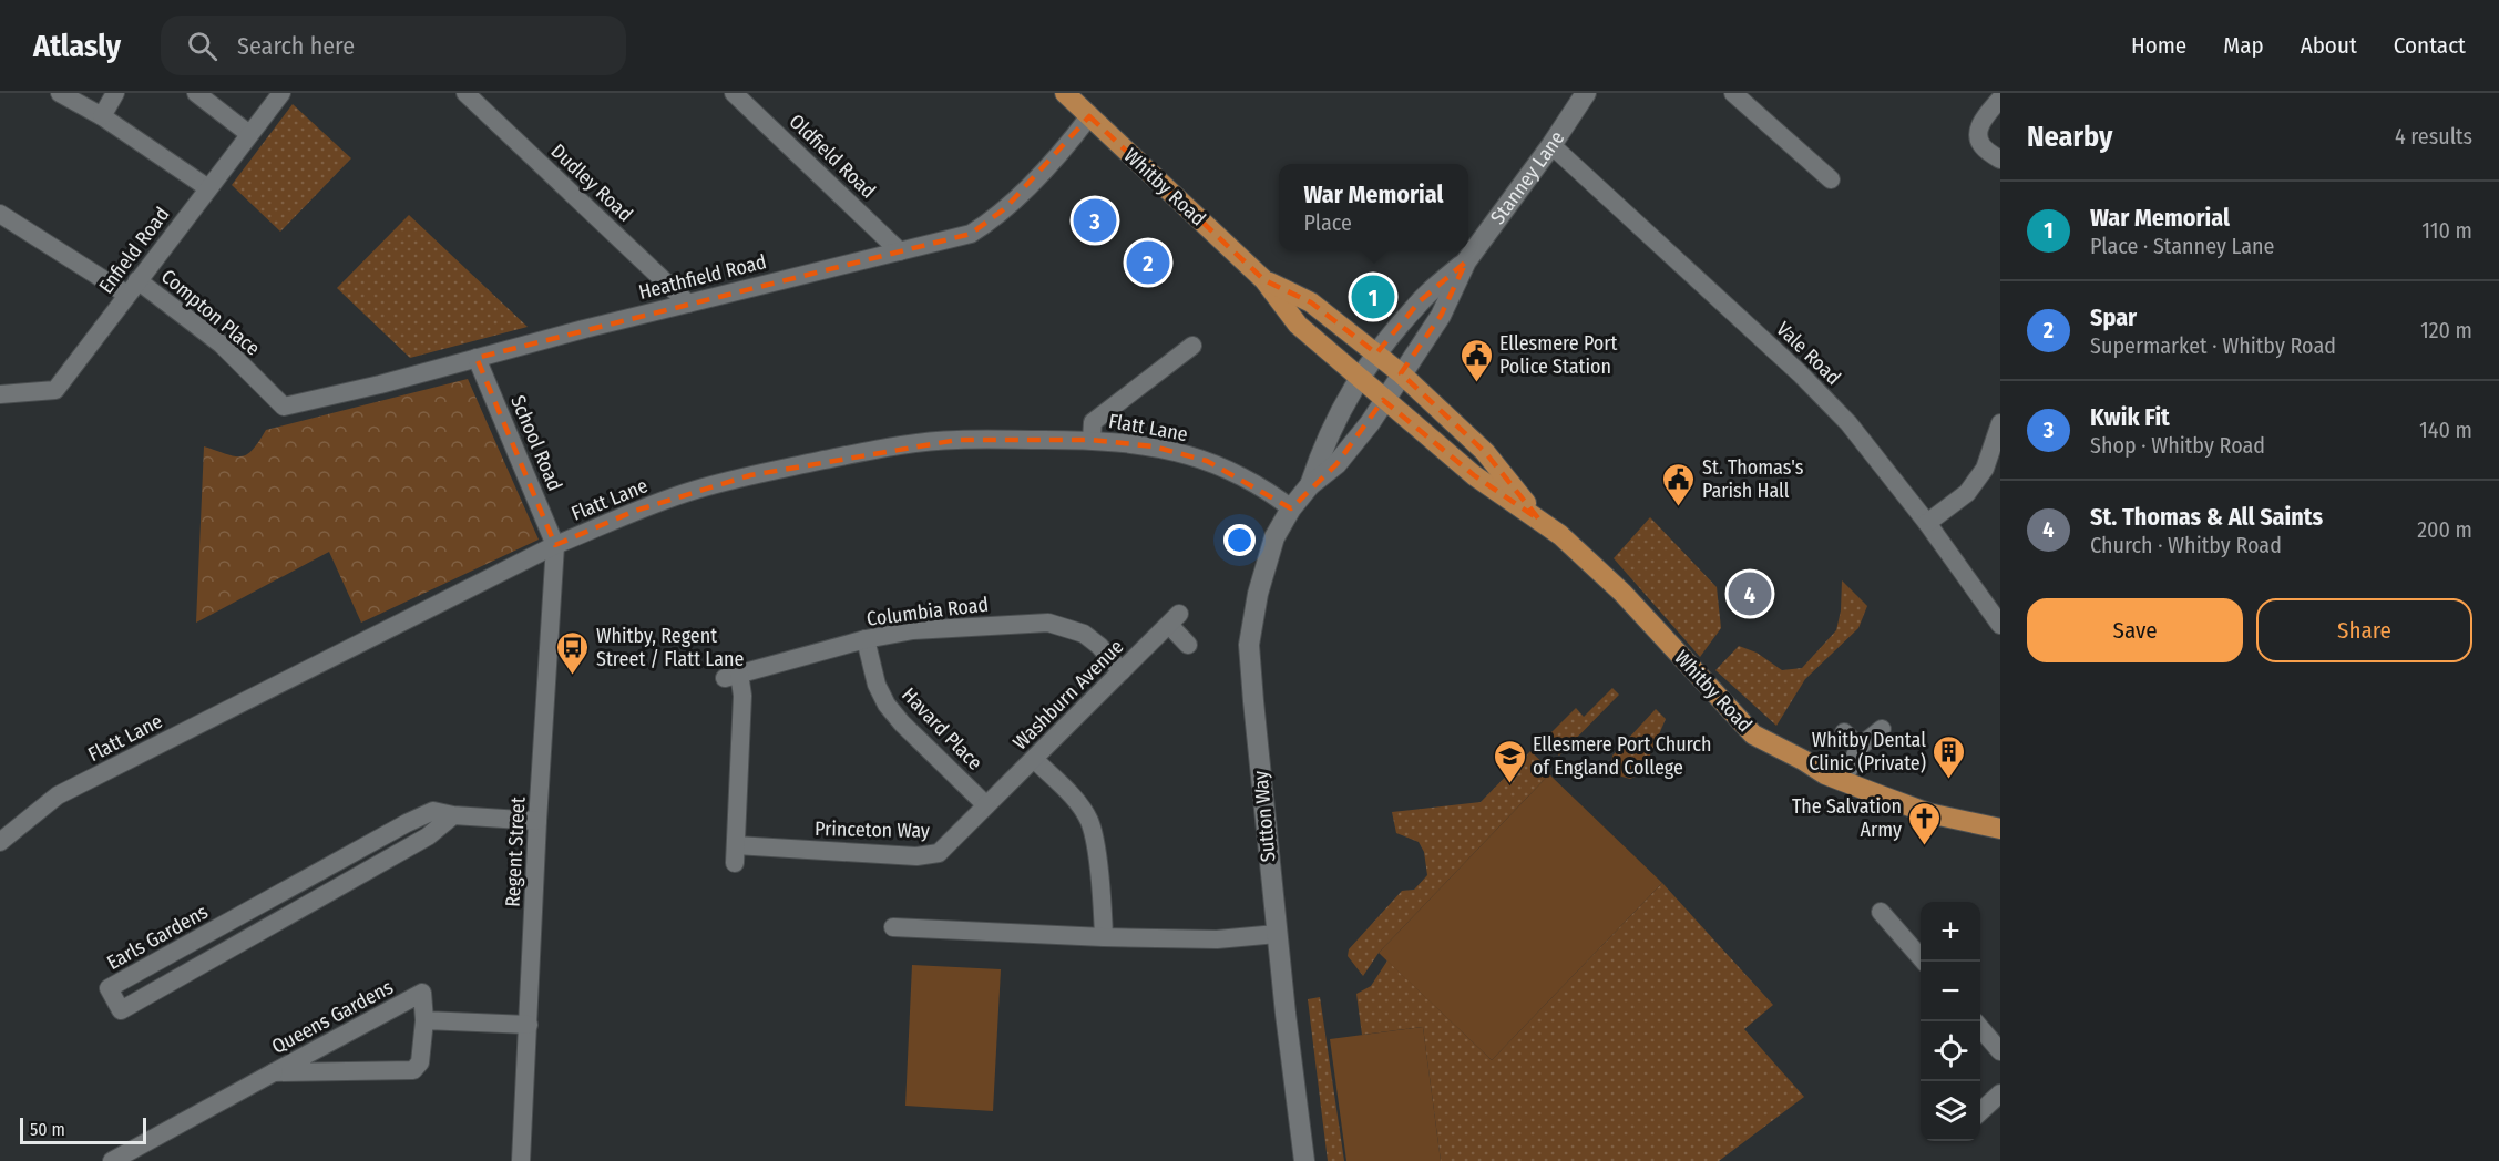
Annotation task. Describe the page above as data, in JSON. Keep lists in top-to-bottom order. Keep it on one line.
{"streets":{"main road":["Stanney Lane","Whitby Road","Sutton Way"],"street":["Oldfield Road","Dudley Road","Enfield Road","Heathfield Road","Compton Place","Vale Road","Flatt Lane","School Road","Columbia Road","Washburn Avenue","Havard Place","Princeton Way","Regent Street","Earls Gardens","Queens Gardens"]},"crossings":[["Oldfield Road","Heathfield Road"],["Stanney Lane","Whitby Road"],["Stanney Lane","Vale Road"],["Stanney Lane","Sutton Way"],["Dudley Road","Heathfield Road"],["Whitby Road","Heathfield Road"],["Whitby Road","Sutton Way"],["Enfield Road","Compton Place"],["Heathfield Road","Compton Place"],["Heathfield Road","School Road"],["Flatt Lane","School Road"],["Flatt Lane","Sutton Way"],["Flatt Lane","Regent Street"],["School Road","Regent Street"],["Columbia Road","Washburn Avenue"],["Columbia Road","Havard Place"],["Columbia Road","Princeton Way"],["Washburn Avenue","Havard Place"],["Washburn Avenue","Princeton Way"],["Havard Place","Princeton Way"],["Regent Street","Earls Gardens"]],"places":{"public building":["Ellesmere Port Police Station","St. Thomas's Parish Hall"],"bus stop":["Whitby, Regent Street / Flatt Lane"],"building":["Whitby Dental Clinic (Private)"],"school or university":["Ellesmere Port Church of England College"],"church":["The Salvation Army"]},"scale_bar":"50 m","page":{"header":"Atlasly","search":"Search here","nav":["Home","Map","About","Contact"],"heading":["Nearby","4 results"],"popup":["War Memorial","Place"],"list":[{"mark":"1","name":"War Memorial","note":"Place · Stanney Lane","value":"110 m"},{"mark":"2","name":"Spar","note":"Supermarket · Whitby Road","value":"120 m"},{"mark":"3","name":"Kwik Fit","note":"Shop · Whitby Road","value":"140 m"},{"mark":"4","name":"St. Thomas & All Saints","note":"Church · Whitby Road","value":"200 m"}],"pins":["3","2","1","4"],"buttons":["Save","Share"],"map_buttons":["+","−"],"scale":"50 m"}}
